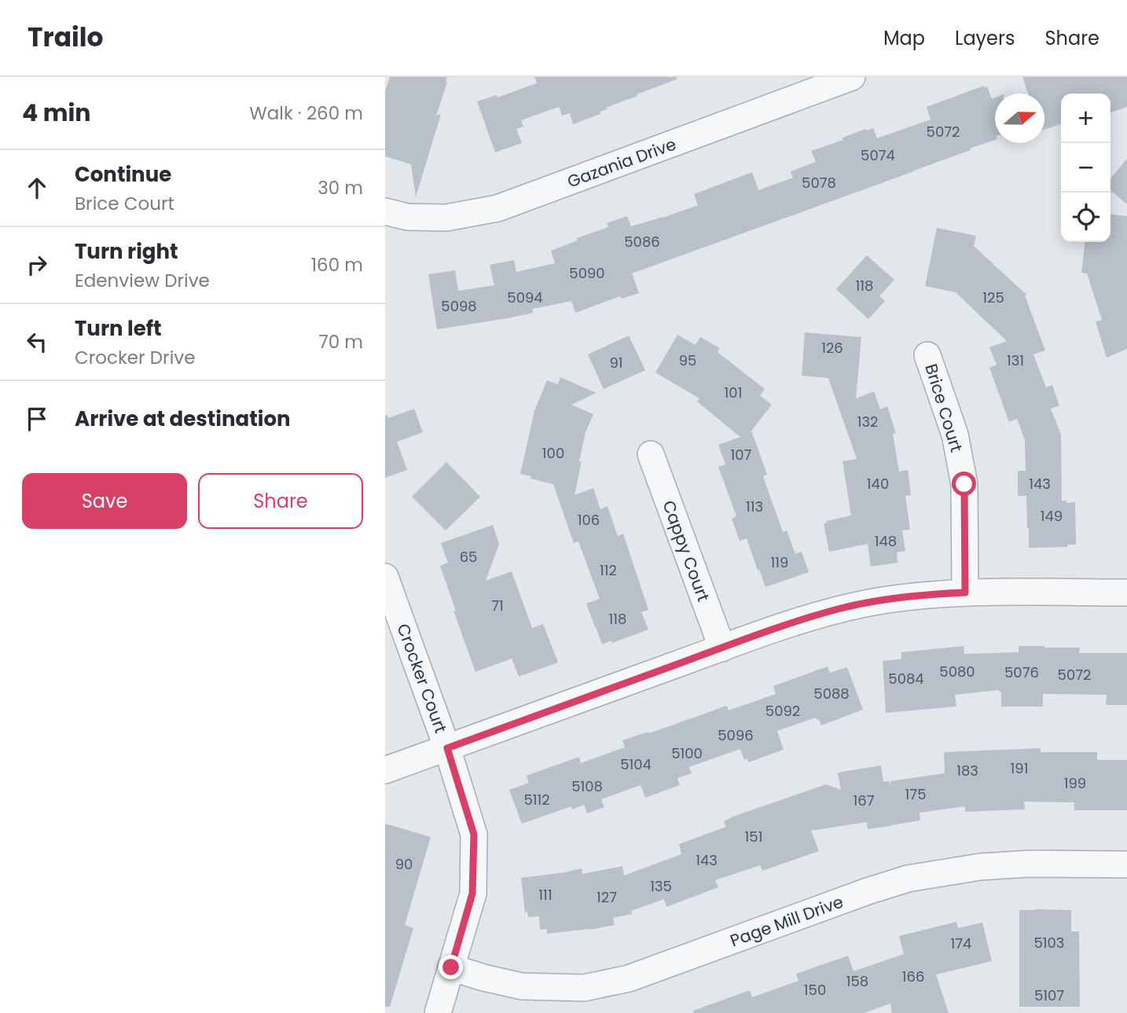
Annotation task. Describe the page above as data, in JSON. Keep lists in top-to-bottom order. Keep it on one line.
{"streets":{"street":["Gazania Drive","Brice Court","Cappy Court","Crocker Court","Page Mill Drive"]},"crossings":[["Crocker Court","Page Mill Drive"]],"house_numbers":["5072","5074","5078","5086","5090","118","5094","125","5098","126","95","131","91","101","132","100","107","140","143","113","149","106","148","65","119","112","71","118","5080","5076","5072","5084","5088","5092","5096","5100","5104","191","183","199","5108","175","5112","167","151","143","90","135","111","127","5103","174","166","158","150","5107"],"north":"right","page":{"header":"Trailo","nav":["Map","Layers","Share"],"heading":["4 min","Walk · 260 m"],"map_buttons":["+","−"],"list":[["Continue","Brice Court","30 m"],["Turn right","Edenview Drive","160 m"],["Turn left","Crocker Drive","70 m"],"Arrive at destination"],"buttons":["Save","Share"]}}
